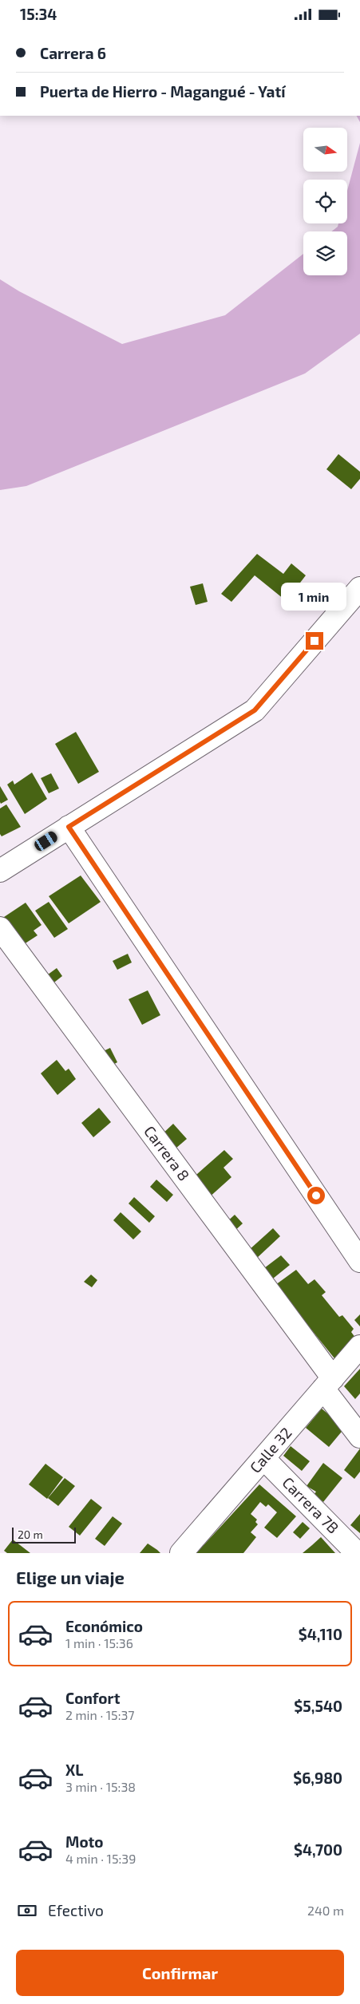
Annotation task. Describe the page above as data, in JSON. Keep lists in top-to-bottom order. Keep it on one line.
{"streets":{"main road":["Carrera 8","Calle 32","Carrera 7B"]},"crossings":[["Carrera 8","Calle 32"],["Calle 32","Carrera 7B"]],"scale_bar":"20 m","north":"right","page":{"status":"15:34","banner":["Carrera 6","Puerta de Hierro - Magangué - Yatí"],"bubble":"1 min","scale":"20 m","heading":"Elige un viaje","list":[{"name":"Económico","note":"1 min · 15:36","value":"$4,110"},{"name":"Confort","note":"2 min · 15:37","value":"$5,540"},{"name":"XL","note":"3 min · 15:38","value":"$6,980"},{"name":"Moto","note":"4 min · 15:39","value":"$4,700"}],"pay":["Efectivo","240 m"],"buttons":"Confirmar"}}
